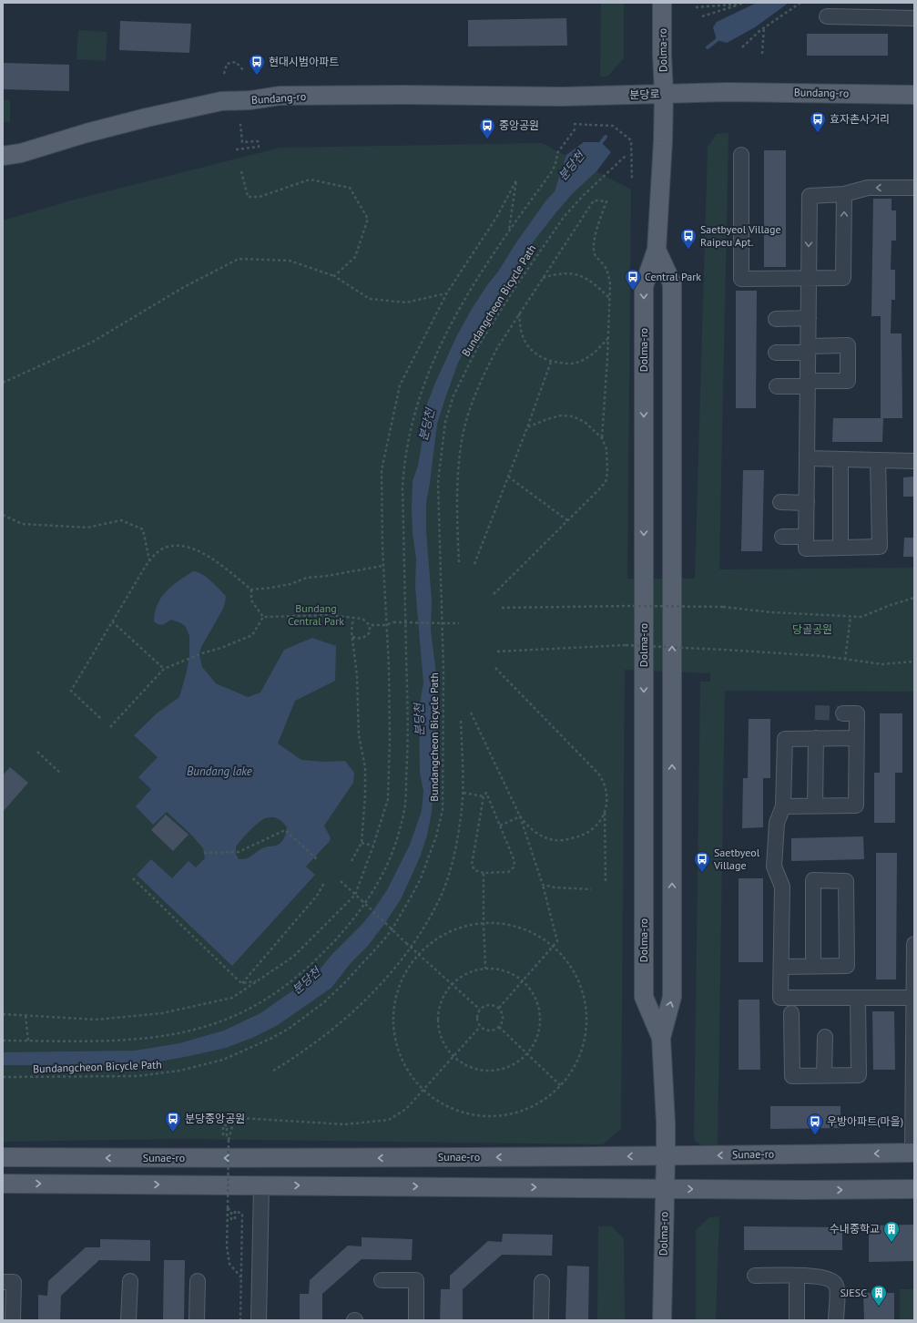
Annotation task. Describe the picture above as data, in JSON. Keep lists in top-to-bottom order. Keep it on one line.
{"streets":{"main road":["Dolma-ro","Bundang-ro","분당로","Sunae-ro"],"path":["Bundangcheon Bicycle Path"]},"crossings":[["Dolma-ro","Bundang-ro"],["Dolma-ro","분당로"],["Dolma-ro","Sunae-ro"],["Bundang-ro","분당로"]],"water":["분당천","Bundang lake"],"parks":["Bundang Central Park","당골공원"],"places":{"bus stop":["현대시범아파트","효자촌사거리","중앙공원","Saetbyeol Village Raipeu Apt.","Central Park","Saetbyeol Village","분당중앙공원","우방아파트(마을)"],"building":["수내중학교","SJESC"]}}
